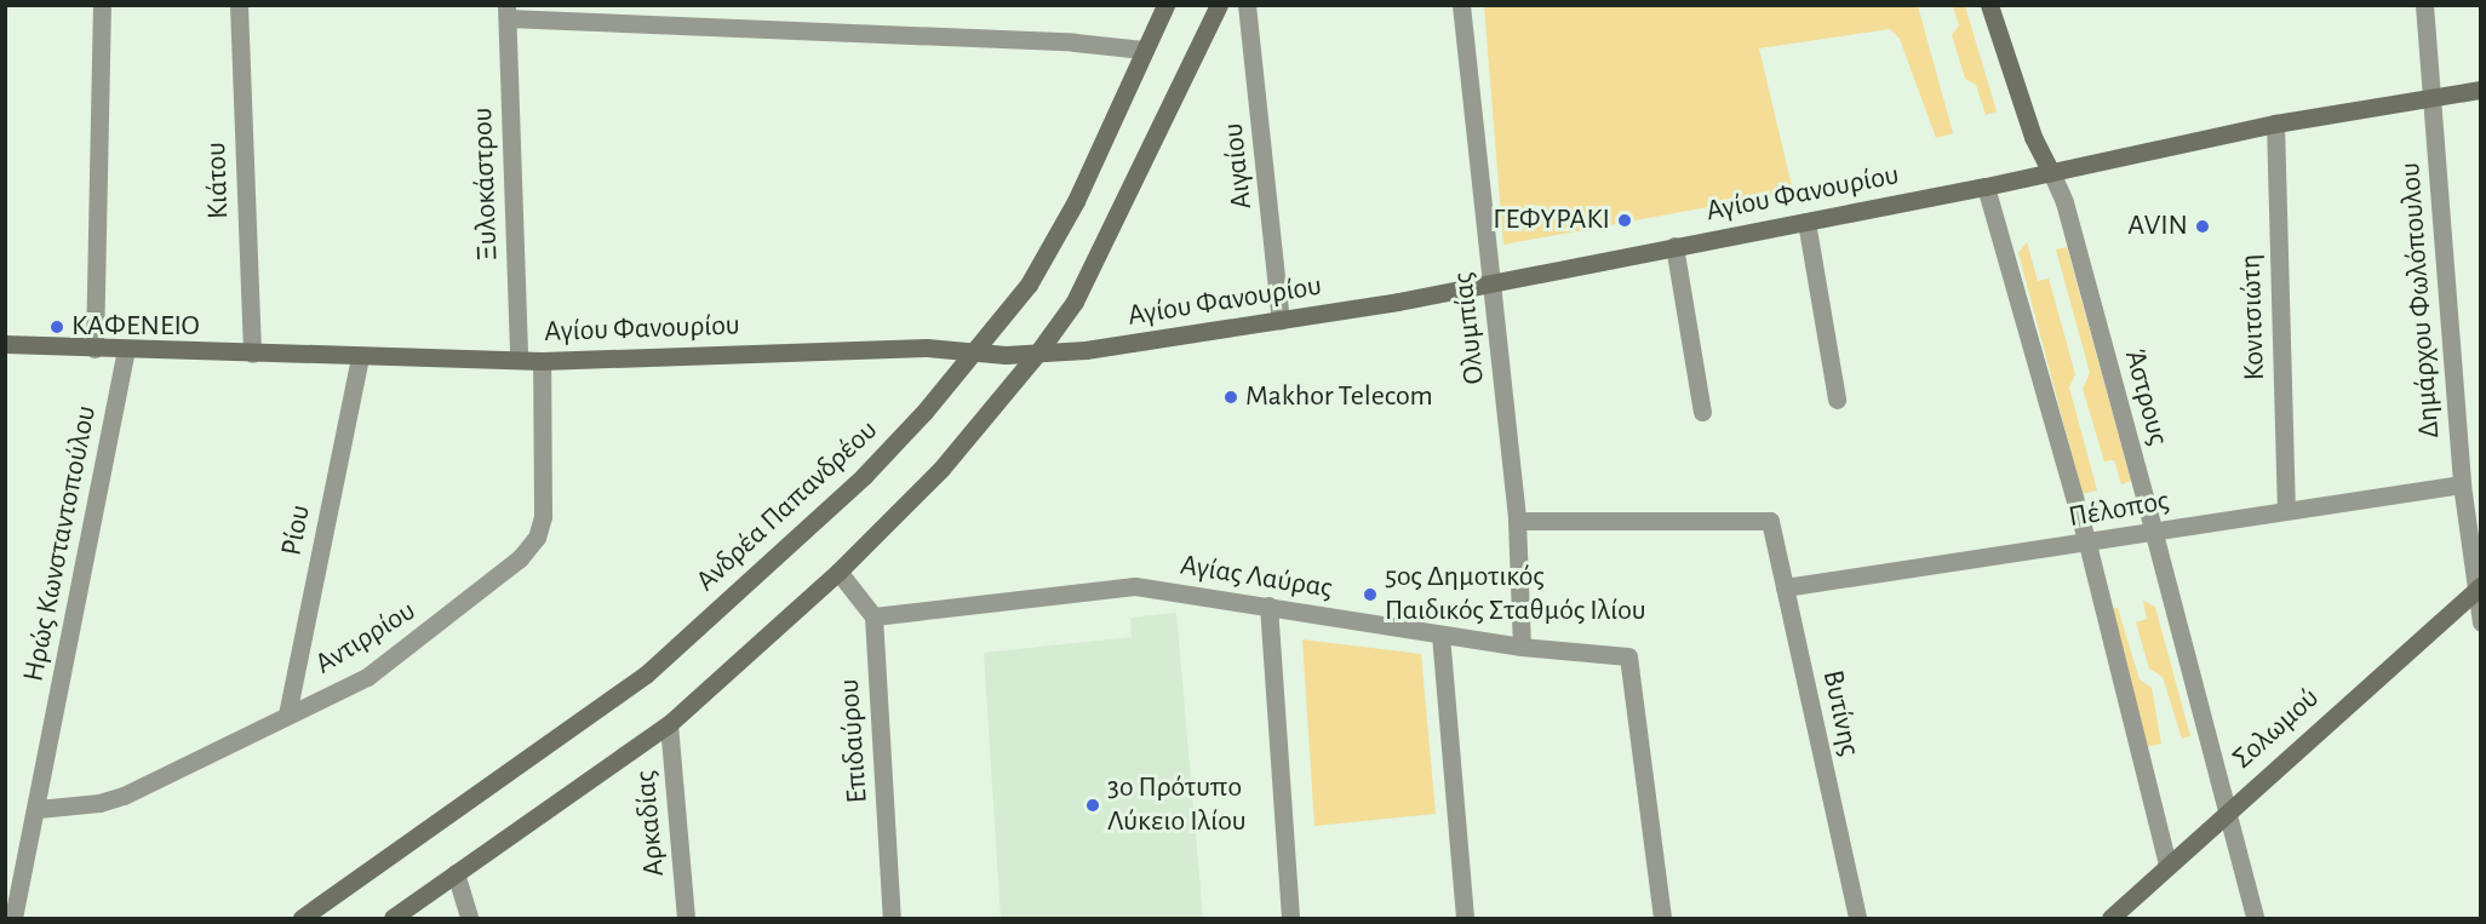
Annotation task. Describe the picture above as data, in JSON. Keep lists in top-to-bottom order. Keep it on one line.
{"streets":{"street":["Αιγαίου","Κιάτου","Ξυλοκάστρου","Αγίου Φανουρίου","Δημάρχου Φωλόπουλου","Κονιτσιώτη","Ολυμπίας","Άστρους","Ανδρέα Παπανδρέου","Πέλοπος","Ρίου","Ηρώς Κωνσταντοπούλου","Αγίας Λαύρας","Αντιρρίου","Βυτίνης","Σολωμού","Επιδαύρου","Αρκαδίας"]},"crossings":[["Αιγαίου","Αγίου Φανουρίου"],["Κιάτου","Αγίου Φανουρίου"],["Ξυλοκάστρου","Αγίου Φανουρίου"],["Αγίου Φανουρίου","Δημάρχου Φωλόπουλου"],["Αγίου Φανουρίου","Κονιτσιώτη"],["Αγίου Φανουρίου","Ολυμπίας"],["Αγίου Φανουρίου","Άστρους"],["Αγίου Φανουρίου","Ανδρέα Παπανδρέου"],["Αγίου Φανουρίου","Ρίου"],["Αγίου Φανουρίου","Ηρώς Κωνσταντοπούλου"],["Αγίου Φανουρίου","Αντιρρίου"],["Δημάρχου Φωλόπουλου","Πέλοπος"],["Δημάρχου Φωλόπουλου","Σολωμού"],["Κονιτσιώτη","Πέλοπος"],["Ολυμπίας","Αγίας Λαύρας"],["Ολυμπίας","Βυτίνης"],["Άστρους","Πέλοπος"],["Άστρους","Σολωμού"],["Πέλοπος","Βυτίνης"],["Ρίου","Αντιρρίου"],["Ηρώς Κωνσταντοπούλου","Αντιρρίου"],["Αγίας Λαύρας","Επιδαύρου"]],"places":["ΓΕΦΥΡΑΚΙ","AVIN","ΚΑΦΕΝΕΙΟ","Makhor Telecom","5ος Δημοτικός Παιδικός Σταθμός Ιλίου","3ο Πρότυπο Λύκειο Ιλίου"]}
